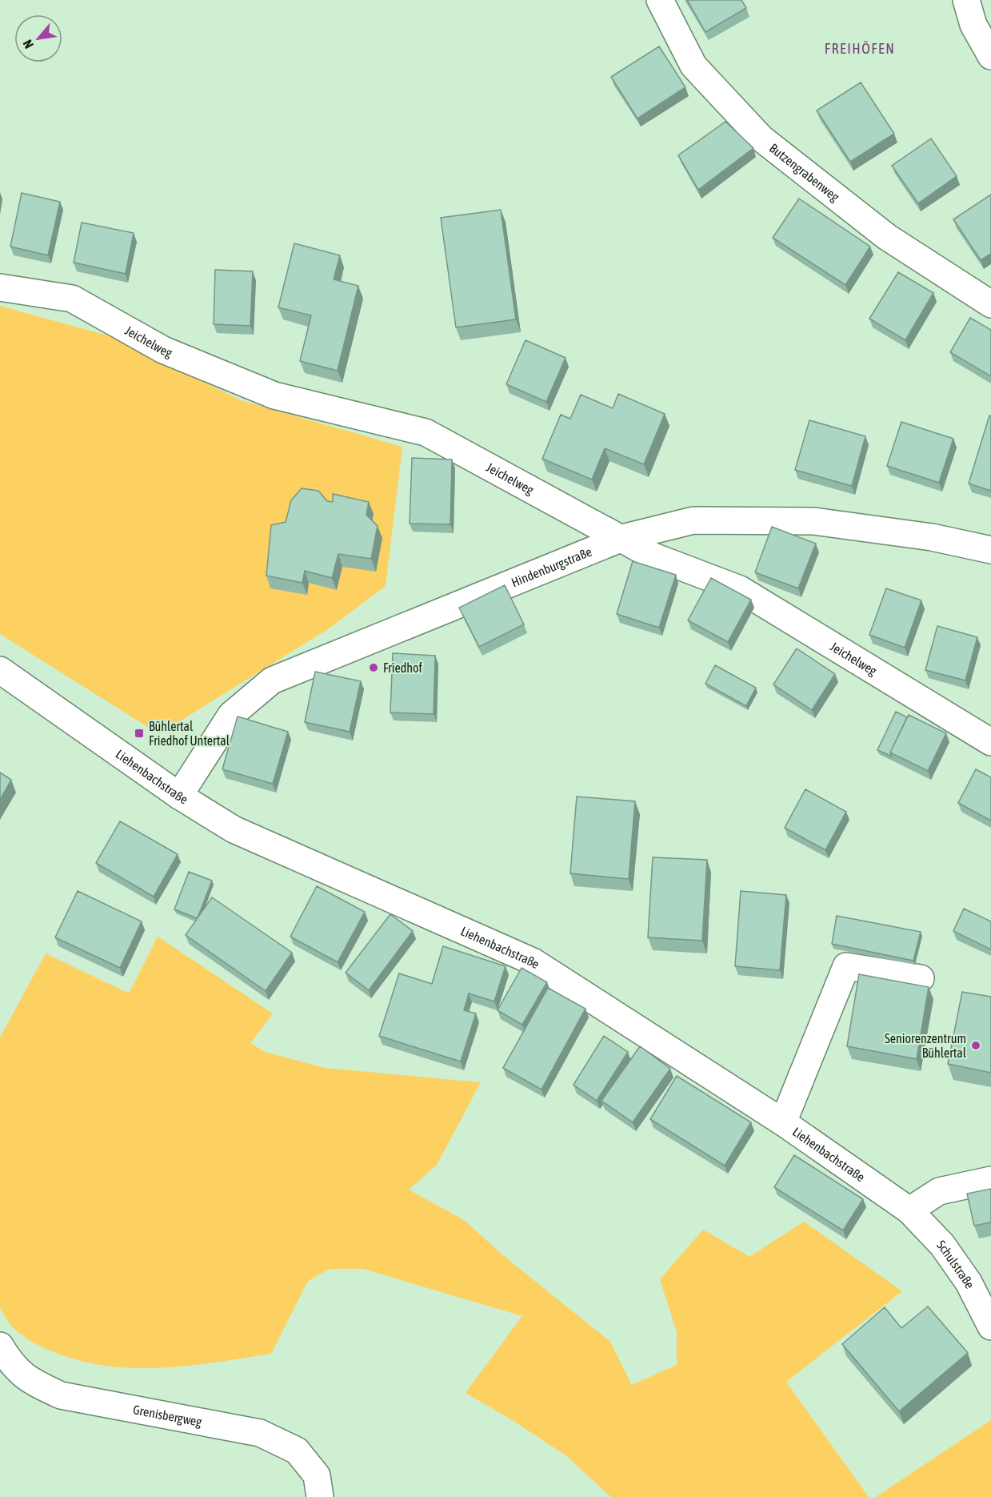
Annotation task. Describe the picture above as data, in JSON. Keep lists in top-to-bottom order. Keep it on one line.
{"streets":{"street":["Butzengrabenweg","Jeichelweg","Hindenburgstraße","Liehenbachstraße","Schulstraße","Grenisbergweg"]},"crossings":[["Jeichelweg","Hindenburgstraße"],["Hindenburgstraße","Liehenbachstraße"],["Liehenbachstraße","Schulstraße"]],"districts":["FREIHÖFEN"],"places":{"other":["Friedhof","Seniorenzentrum Bühlertal"],"transit":["Bühlertal Friedhof Untertal"]},"north":"bottom left"}
